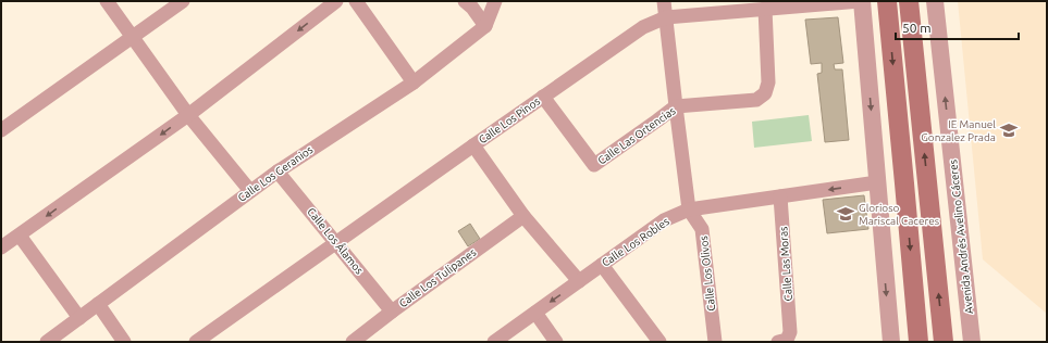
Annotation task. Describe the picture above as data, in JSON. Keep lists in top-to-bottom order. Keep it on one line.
{"streets":{"street":["Calle Los Pinos","Calle Las Ortencias","Calle Los Geranios","Avenida Andrés Avelino Cáceres","Calle Los Álamos","Calle Los Robles","Calle Las Moras","Calle Los Olivos","Calle Los Tulipanes"]},"crossings":[["Calle Los Pinos","Calle Las Ortencias"],["Calle Los Pinos","Calle Los Álamos"],["Calle Los Geranios","Calle Los Álamos"],["Calle Los Álamos","Calle Los Tulipanes"],["Calle Los Robles","Calle Las Moras"],["Calle Los Robles","Calle Los Olivos"]],"places":{"school or university":["IE Manuel Gonzalez Prada","Glorioso Mariscal Caceres"]},"scale_bar":"50 m"}
